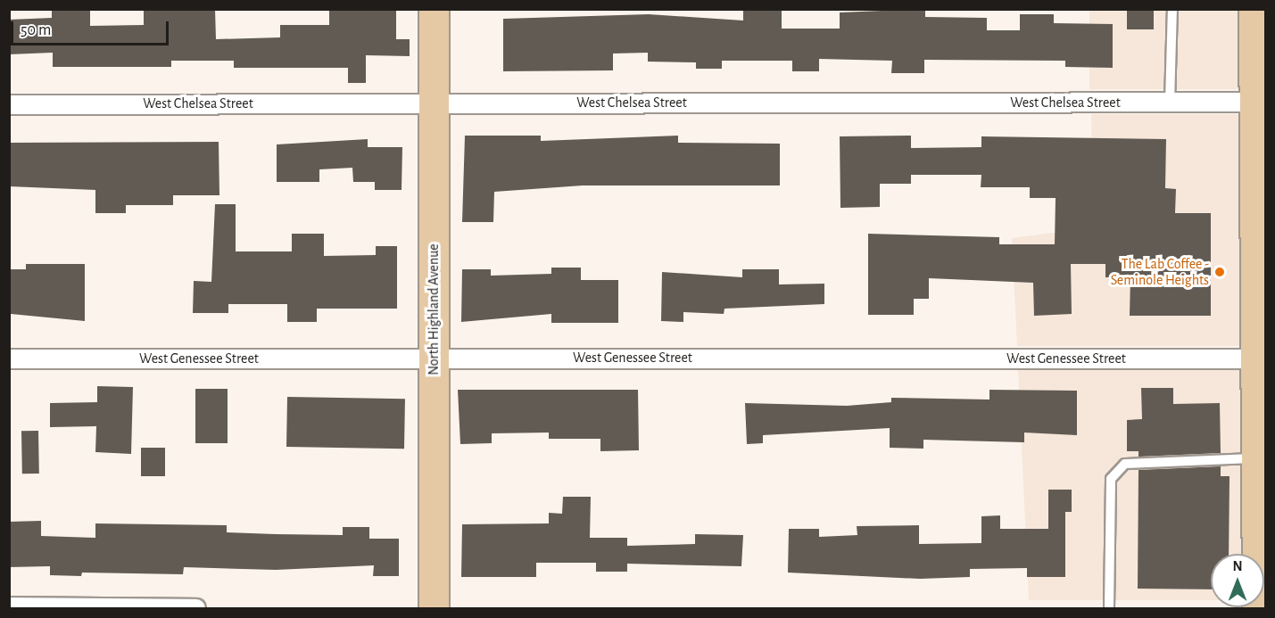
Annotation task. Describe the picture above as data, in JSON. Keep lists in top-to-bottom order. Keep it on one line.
{"streets":{"main road":["North Highland Avenue"],"street":["West Chelsea Street","West Genessee Street"]},"crossings":[["West Chelsea Street","North Highland Avenue"],["North Highland Avenue","West Genessee Street"]],"places":["The Lab Coffee - Seminole Heights"],"scale_bar":"50 m","north":"top"}
